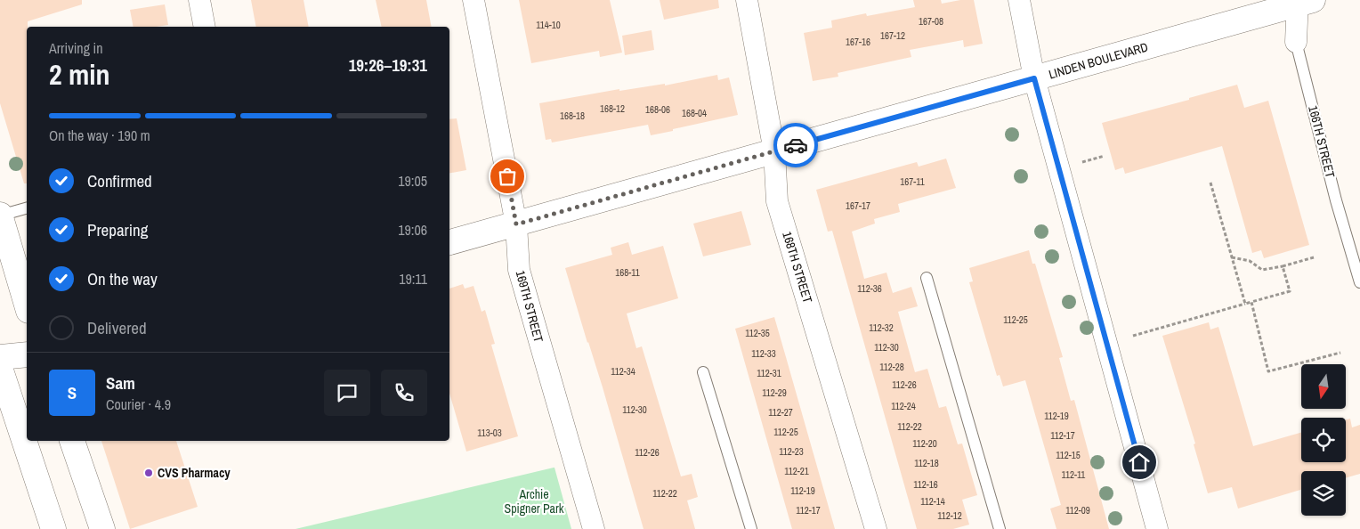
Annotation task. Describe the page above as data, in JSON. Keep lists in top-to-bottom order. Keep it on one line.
{"streets":{"main road":["LINDEN BOULEVARD"],"street":["166TH STREET","168TH STREET","169TH STREET"]},"crossings":[["LINDEN BOULEVARD","166TH STREET"],["LINDEN BOULEVARD","168TH STREET"],["LINDEN BOULEVARD","169TH STREET"]],"parks":["Archie Spigner Park"],"places":["CVS Pharmacy"],"house_numbers":["167-08","114-10","167-12","167-16","168-12","168-06","168-04","168-18","167-11","167-17","168-11","112-36","112-25","112-32","112-35","112-30","112-33","112-28","112-34","112-31","112-26","112-29","112-24","112-30","112-27","112-19","112-22","112-25","113-03","112-17","112-20","112-23","112-26","112-15","112-18","112-21","112-11","112-16","112-19","112-22","112-14","112-17","112-09","112-12"],"north":"bottom","page":{"heading":["2 min","Arriving in","19:26–19:31"],"panel":["Sam","Courier · 4.9"],"bar":"On the way · 190 m","list":[["Confirmed","19:05"],["Preparing","19:06"],["On the way","19:11"],"Delivered"],"round":"S"}}
